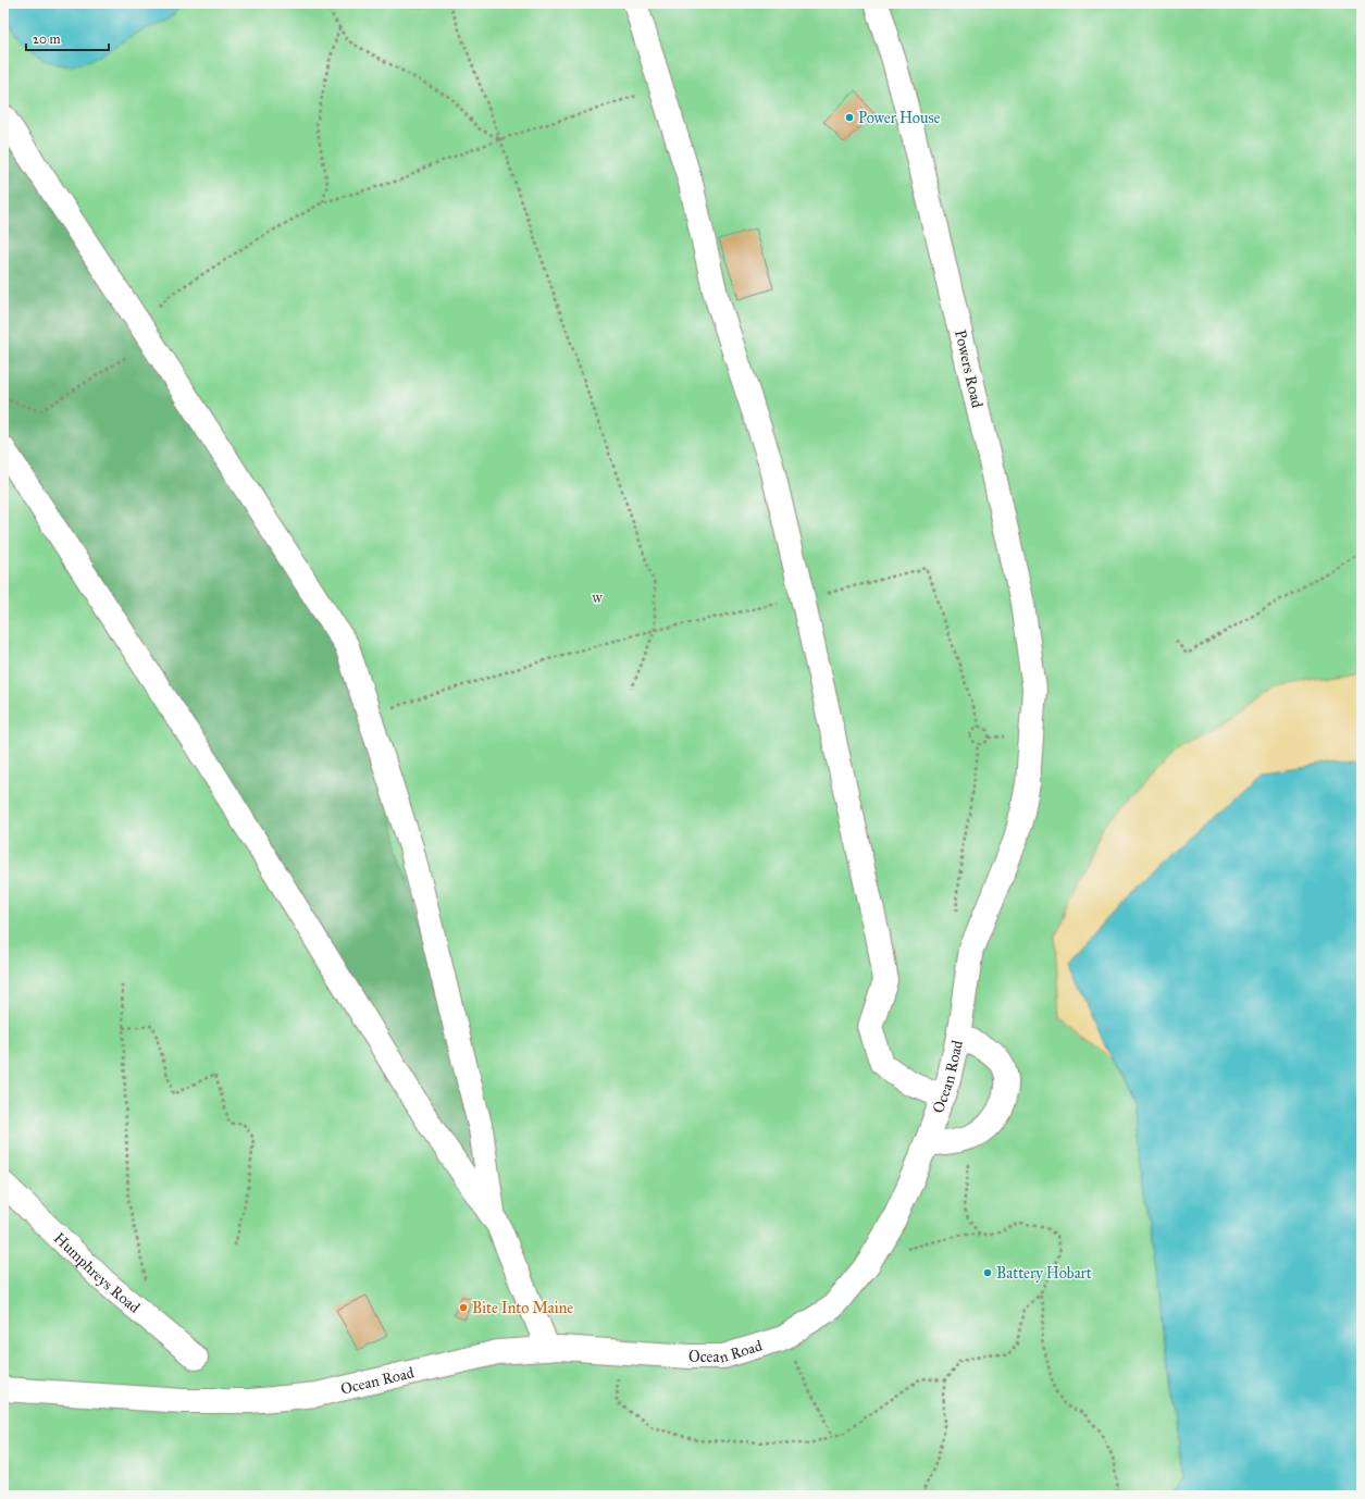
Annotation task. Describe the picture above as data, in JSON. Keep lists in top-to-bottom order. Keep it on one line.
{"streets":{"lane":["Powers Road","Ocean Road","Humphreys Road"]},"crossings":[["Powers Road","Ocean Road"]],"parks":["w"],"places":["Power House","Battery Hobart","Bite Into Maine"],"scale_bar":"20 m"}
